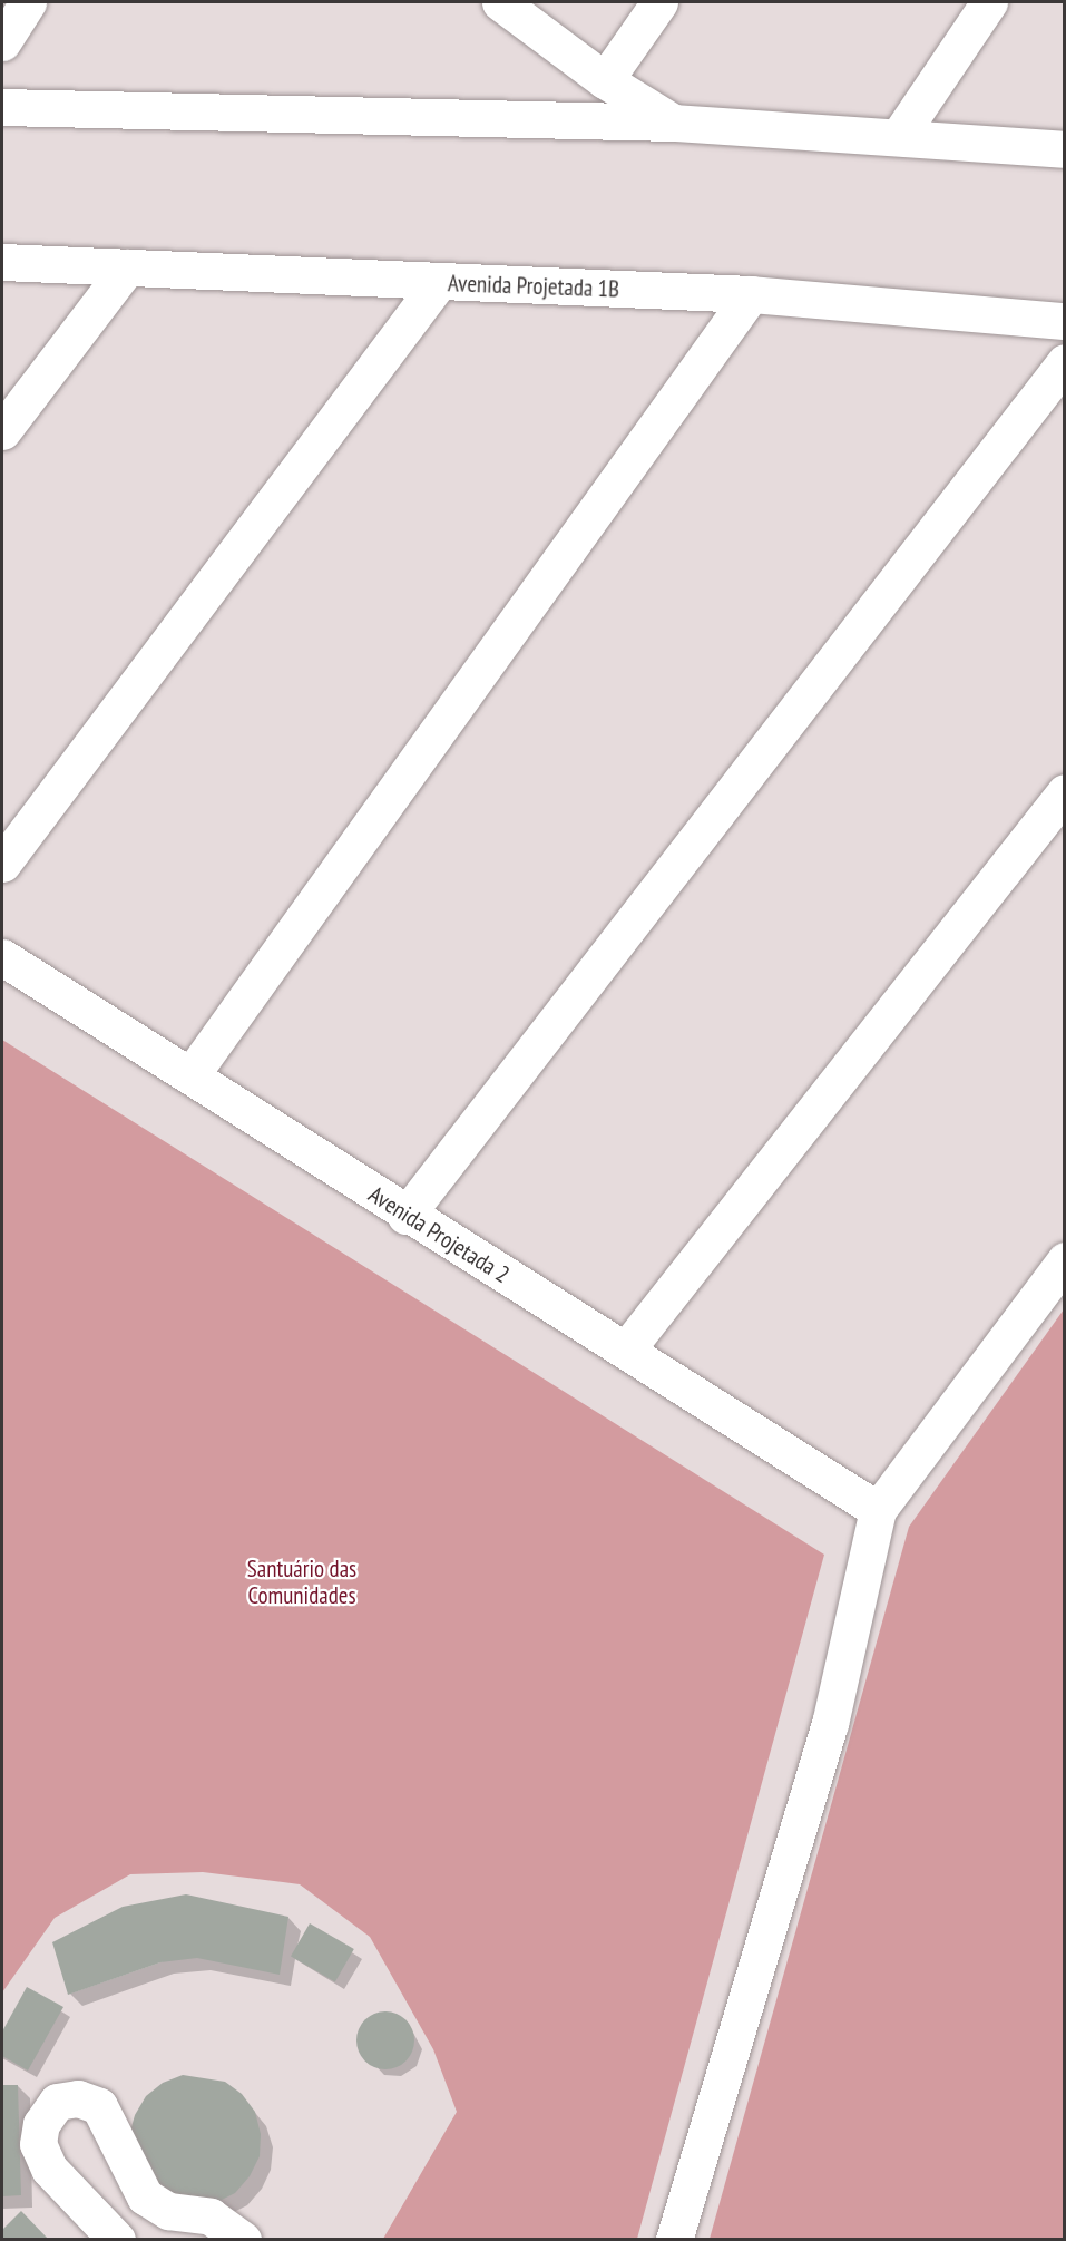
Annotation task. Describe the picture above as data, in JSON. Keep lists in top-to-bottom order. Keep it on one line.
{"streets":{"street":["Avenida Projetada 1B","Avenida Projetada 2"]},"parks":["Santuário das Comunidades"]}
